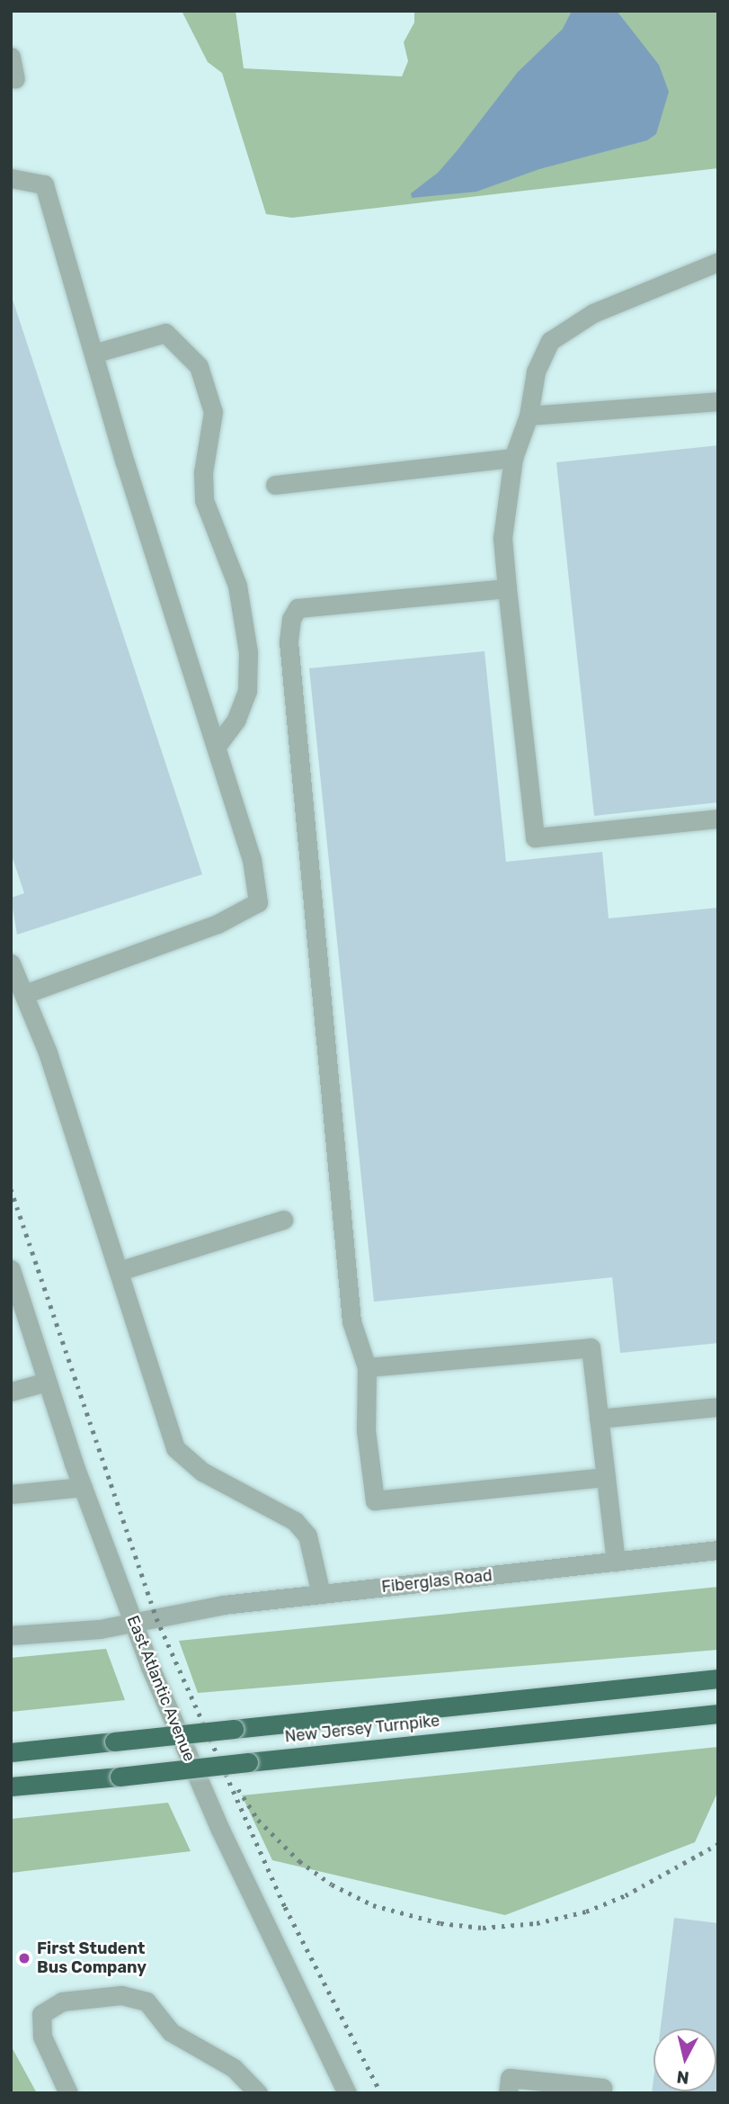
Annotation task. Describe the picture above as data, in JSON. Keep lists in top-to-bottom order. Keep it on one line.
{"streets":{"highway":["New Jersey Turnpike"],"street":["Fiberglas Road","East Atlantic Avenue"]},"crossings":[["Fiberglas Road","East Atlantic Avenue"]],"places":["First Student Bus Company"],"north":"bottom"}
